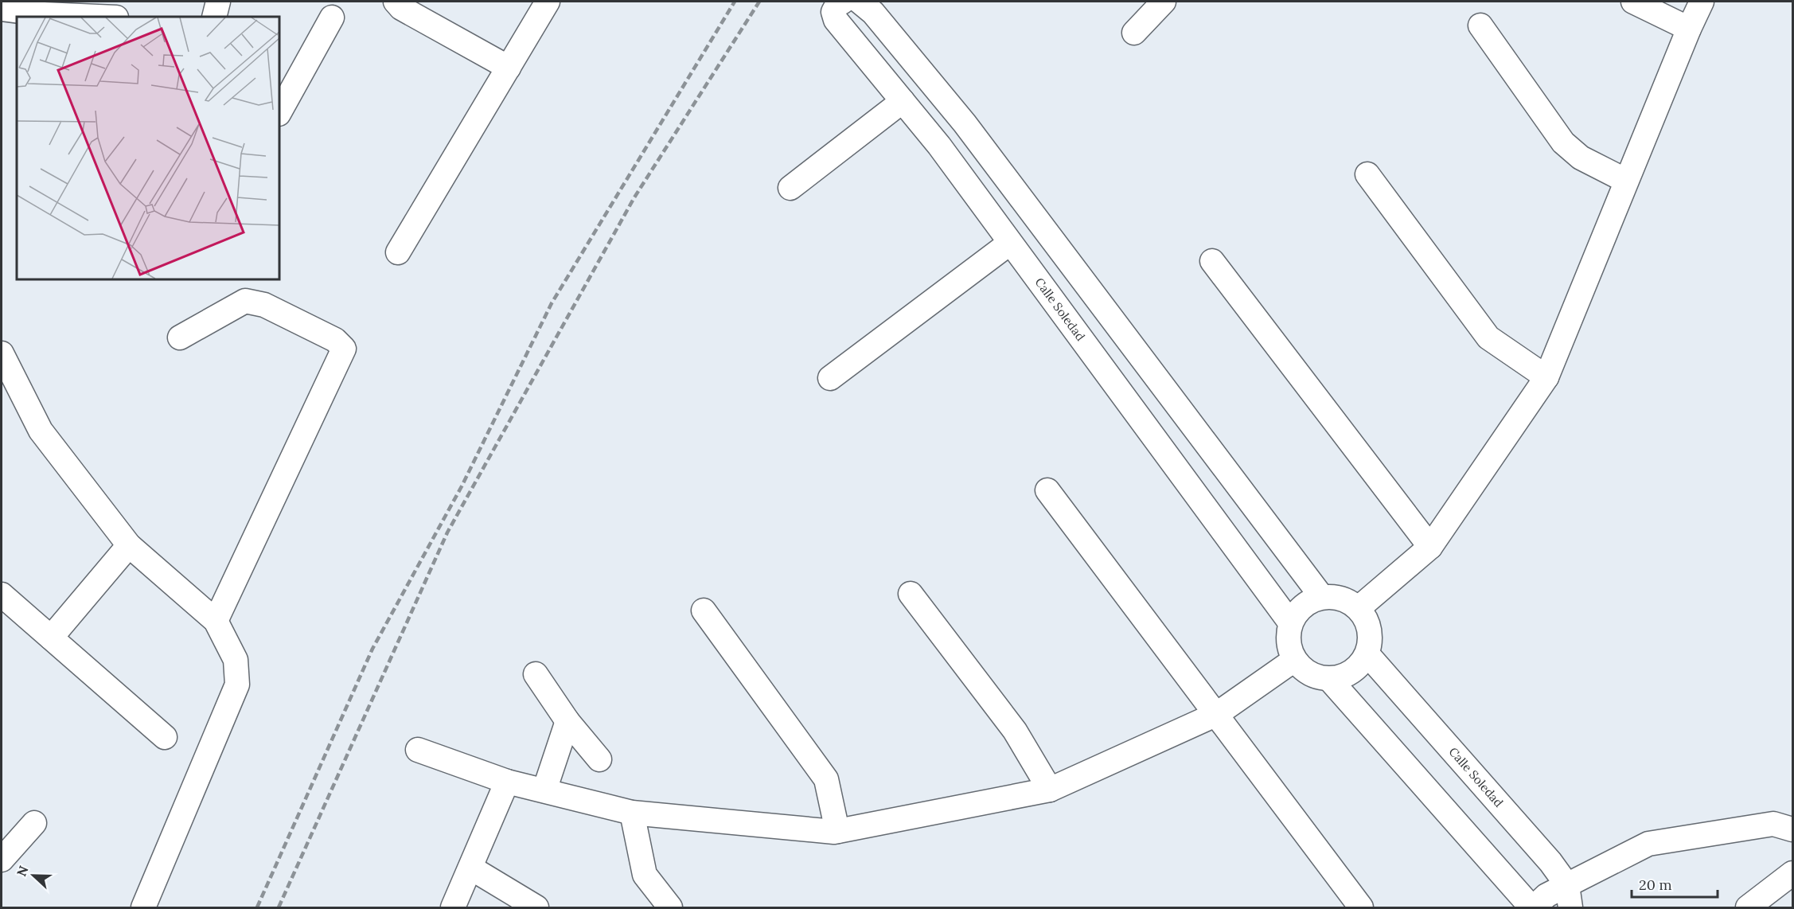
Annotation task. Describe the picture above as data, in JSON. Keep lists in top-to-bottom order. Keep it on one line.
{"streets":{"street":["Calle Soledad"]},"scale_bar":"20 m","north":"left"}
